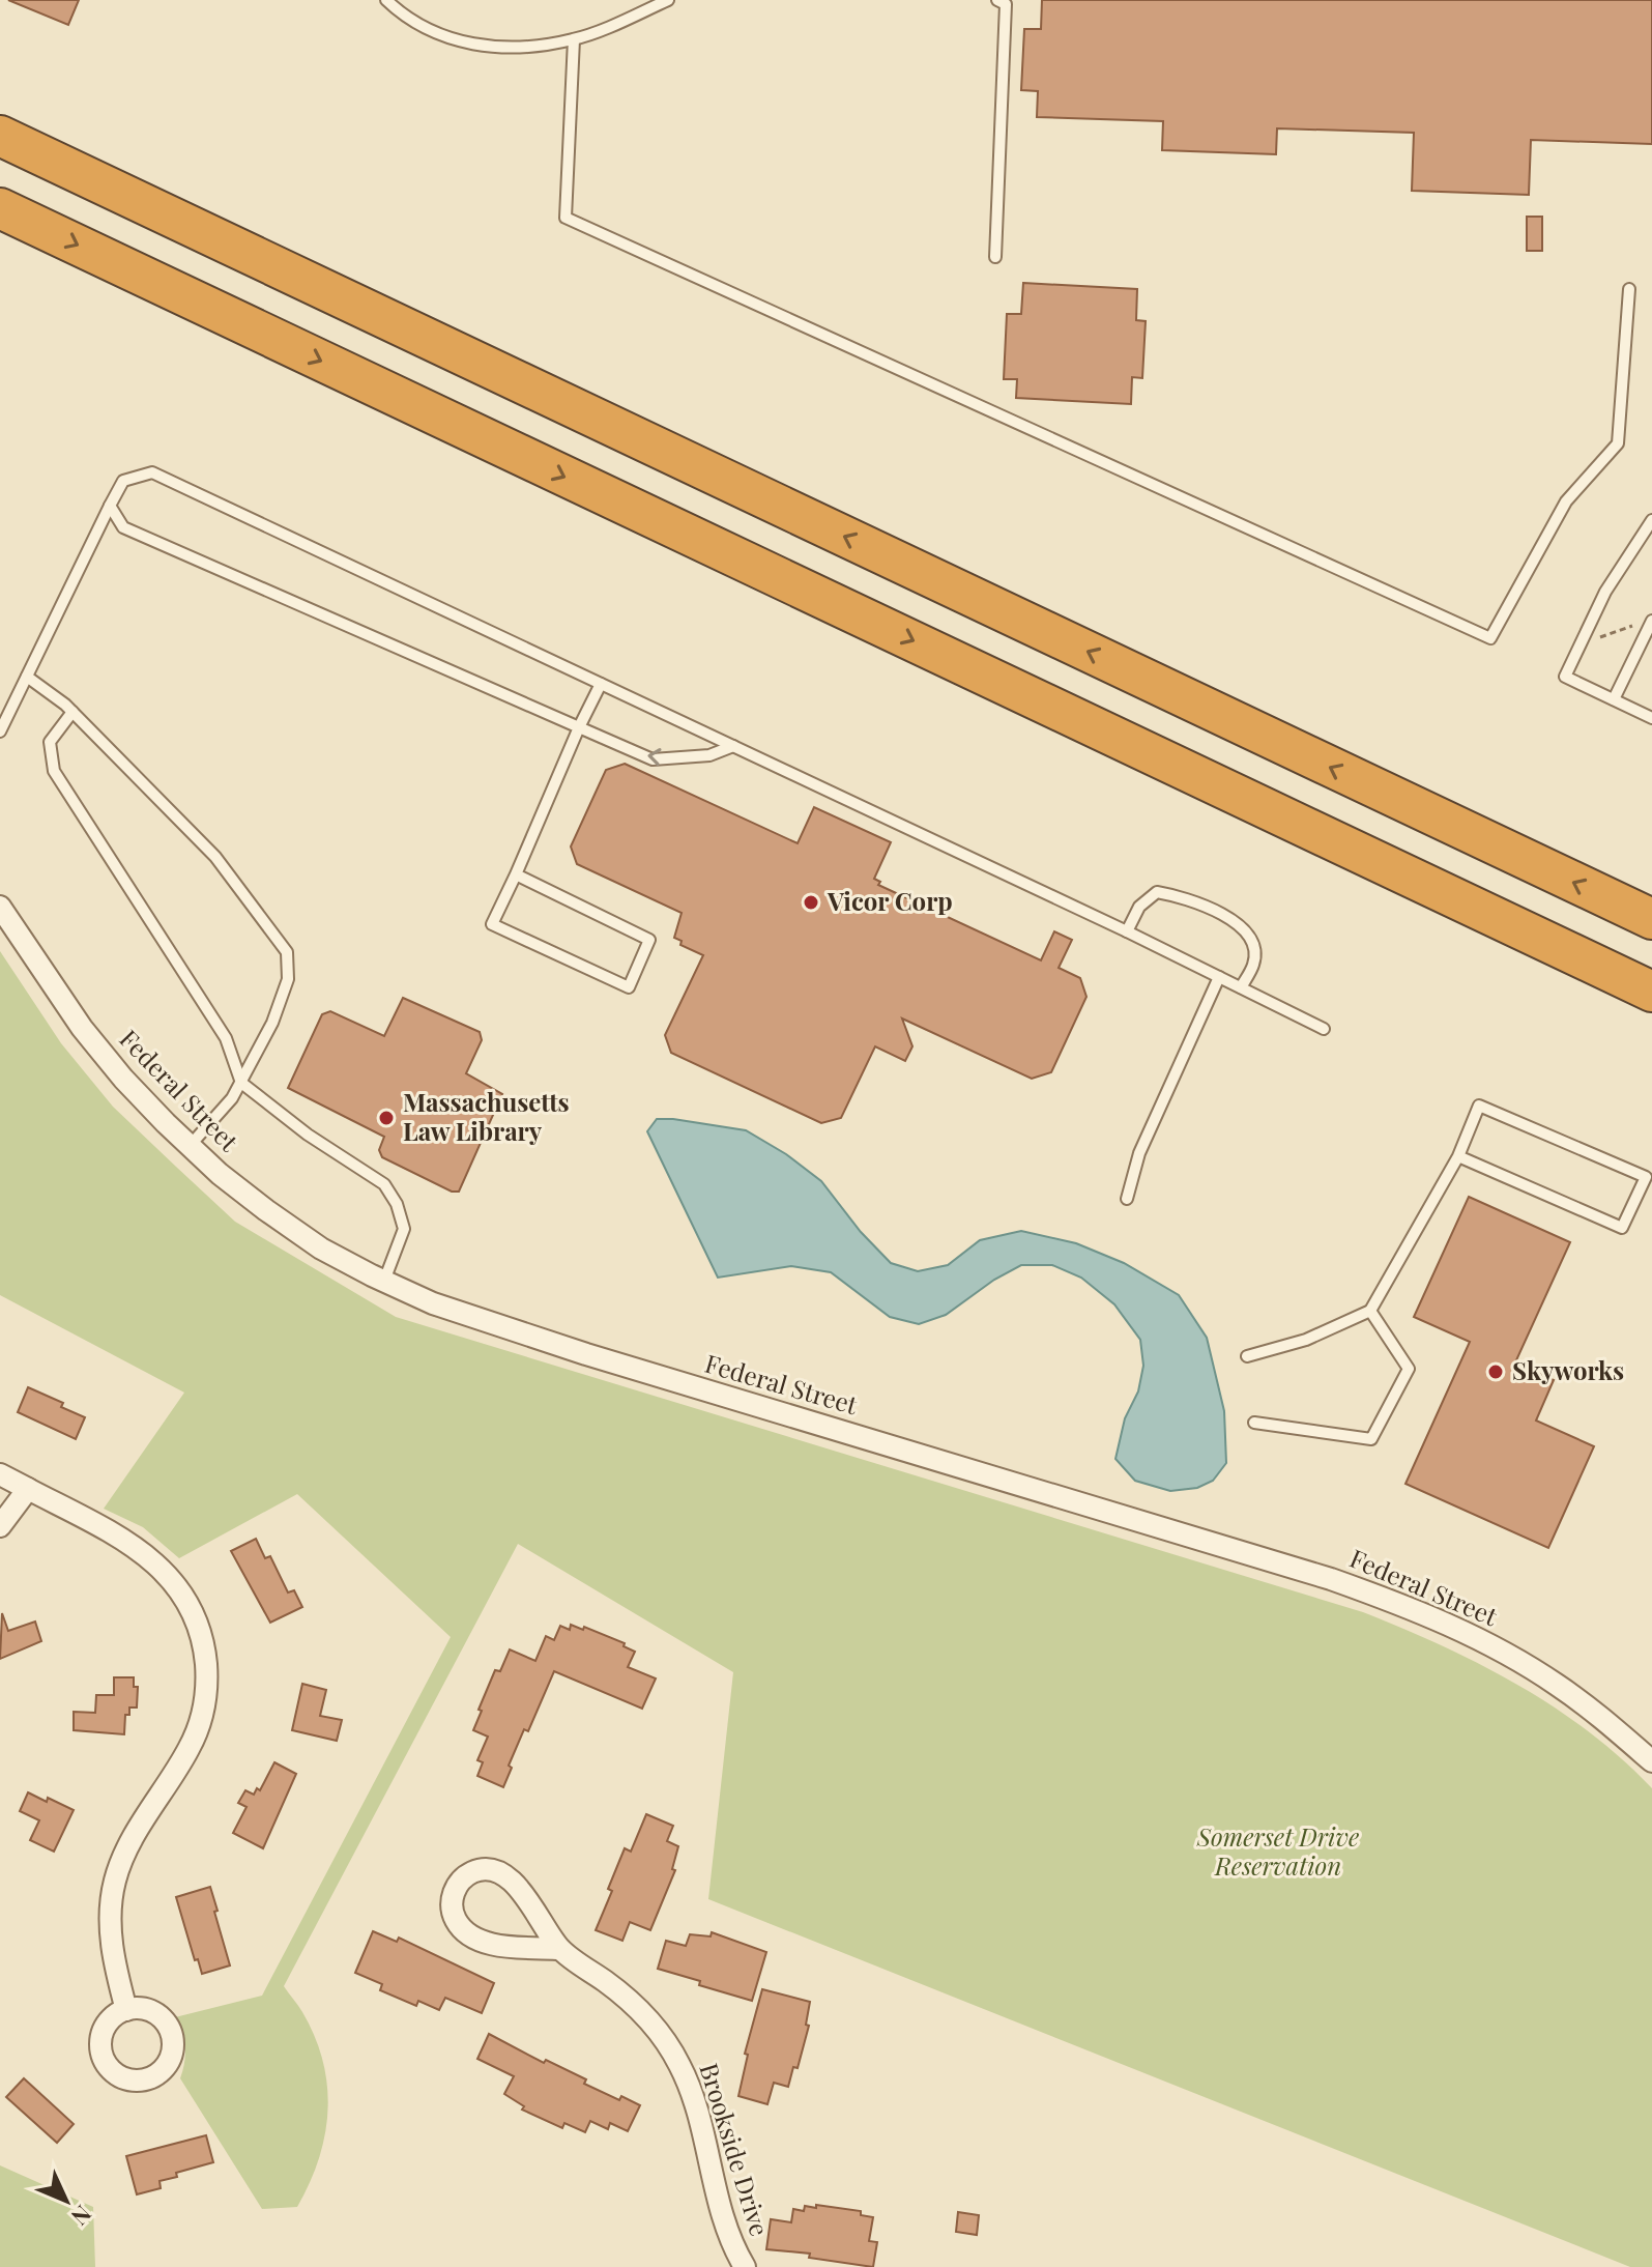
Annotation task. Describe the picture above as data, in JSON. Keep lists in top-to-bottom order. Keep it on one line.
{"streets":{"street":["Federal Street","Brookside Drive"]},"parks":["Somerset Drive Reservation"],"places":["Vicor Corp","Massachusetts Law Library","Skyworks"],"north":"bottom right"}
